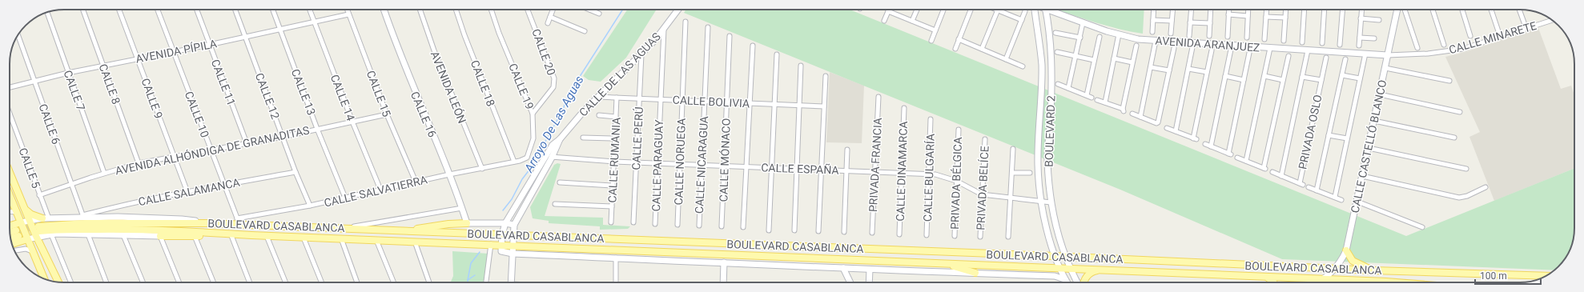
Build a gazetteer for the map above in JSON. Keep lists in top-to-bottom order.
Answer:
{
  "streets": {
    "main road": ["BOULEVARD CASABLANCA"],
    "street": [
      "CALLE MINARETE",
      "AVENIDA ARANJUEZ",
      "AVENIDA PÍPILA",
      "CALLE 20",
      "CALLE DE LAS AGUAS",
      "CALLE 11",
      "CALLE 18",
      "CALLE 8",
      "CALLE 19",
      "AVENIDA LEÓN",
      "CALLE 7",
      "CALLE 13",
      "CALLE 15",
      "CALLE 12",
      "CALLE 14",
      "CALLE 9",
      "CALLE BOLIVIA",
      "CALLE 10",
      "CALLE 16",
      "CALLE 6",
      "BOULEVARD 2",
      "PRIVADA OSLO",
      "CALLE PERÚ",
      "CALLE CASTELLÓ BLANCO",
      "AVENIDA ALHÓNDIGA DE GRANADITAS",
      "CALLE RUMANIA",
      "CALLE MÓNACO",
      "CALLE NORUEGA",
      "CALLE NICARAGUA",
      "PRIVADA FRANCIA",
      "CALLE PARAGUAY",
      "CALLE 5",
      "CALLE ESPAÑA",
      "CALLE DINAMARCA",
      "CALLE BULGARÍA",
      "PRIVADA BÉLGICA",
      "PRIVADA BELÍCE",
      "CALLE SALVATIERRA",
      "CALLE SALAMANCA"
    ]
  },
  "crossings": [
    ["CALLE MINARETE", "AVENIDA ARANJUEZ"],
    ["CALLE MINARETE", "CALLE CASTELLÓ BLANCO"],
    ["AVENIDA ARANJUEZ", "PRIVADA OSLO"],
    ["AVENIDA ARANJUEZ", "CALLE CASTELLÓ BLANCO"],
    ["AVENIDA PÍPILA", "CALLE 11"],
    ["AVENIDA PÍPILA", "CALLE 8"],
    ["AVENIDA PÍPILA", "CALLE 7"],
    ["AVENIDA PÍPILA", "CALLE 13"],
    ["AVENIDA PÍPILA", "CALLE 15"],
    ["AVENIDA PÍPILA", "CALLE 12"],
    ["AVENIDA PÍPILA", "CALLE 14"],
    ["AVENIDA PÍPILA", "CALLE 9"],
    ["AVENIDA PÍPILA", "CALLE 10"],
    ["AVENIDA PÍPILA", "CALLE 6"],
    ["CALLE 20", "CALLE 19"],
    ["CALLE DE LAS AGUAS", "CALLE BOLIVIA"],
    ["CALLE DE LAS AGUAS", "CALLE PERÚ"],
    ["CALLE DE LAS AGUAS", "CALLE PARAGUAY"],
    ["CALLE DE LAS AGUAS", "CALLE ESPAÑA"],
    ["CALLE DE LAS AGUAS", "BOULEVARD CASABLANCA"],
    ["CALLE 11", "AVENIDA ALHÓNDIGA DE GRANADITAS"],
    ["CALLE 18", "CALLE 19"],
    ["CALLE 18", "CALLE SALVATIERRA"],
    ["CALLE 8", "AVENIDA ALHÓNDIGA DE GRANADITAS"],
    ["CALLE 19", "CALLE SALVATIERRA"],
    ["AVENIDA LEÓN", "CALLE SALVATIERRA"],
    ["CALLE 7", "AVENIDA ALHÓNDIGA DE GRANADITAS"],
    ["CALLE 13", "AVENIDA ALHÓNDIGA DE GRANADITAS"],
    ["CALLE 13", "CALLE SALVATIERRA"],
    ["CALLE 15", "AVENIDA ALHÓNDIGA DE GRANADITAS"],
    ["CALLE 15", "CALLE SALVATIERRA"],
    ["CALLE 12", "AVENIDA ALHÓNDIGA DE GRANADITAS"],
    ["CALLE 12", "CALLE SALVATIERRA"],
    ["CALLE 12", "CALLE SALAMANCA"],
    ["CALLE 14", "AVENIDA ALHÓNDIGA DE GRANADITAS"],
    ["CALLE 14", "CALLE SALVATIERRA"],
    ["CALLE 9", "AVENIDA ALHÓNDIGA DE GRANADITAS"],
    ["CALLE 9", "CALLE SALAMANCA"],
    ["CALLE BOLIVIA", "CALLE PERÚ"],
    ["CALLE BOLIVIA", "CALLE RUMANIA"],
    ["CALLE BOLIVIA", "CALLE MÓNACO"],
    ["CALLE BOLIVIA", "CALLE NORUEGA"],
    ["CALLE BOLIVIA", "CALLE NICARAGUA"],
    ["CALLE BOLIVIA", "CALLE PARAGUAY"],
    ["CALLE 10", "AVENIDA ALHÓNDIGA DE GRANADITAS"],
    ["CALLE 10", "CALLE SALVATIERRA"],
    ["CALLE 10", "CALLE SALAMANCA"],
    ["CALLE 10", "BOULEVARD CASABLANCA"],
    ["CALLE 16", "CALLE SALVATIERRA"],
    ["CALLE 6", "AVENIDA ALHÓNDIGA DE GRANADITAS"],
    ["CALLE 6", "CALLE SALAMANCA"],
    ["BOULEVARD 2", "CALLE ESPAÑA"],
    ["BOULEVARD 2", "BOULEVARD CASABLANCA"],
    ["CALLE PERÚ", "CALLE ESPAÑA"],
    ["CALLE CASTELLÓ BLANCO", "BOULEVARD CASABLANCA"],
    ["AVENIDA ALHÓNDIGA DE GRANADITAS", "CALLE 5"],
    ["CALLE RUMANIA", "CALLE ESPAÑA"],
    ["CALLE MÓNACO", "CALLE ESPAÑA"],
    ["CALLE NORUEGA", "CALLE ESPAÑA"],
    ["CALLE NICARAGUA", "CALLE ESPAÑA"],
    ["PRIVADA FRANCIA", "CALLE ESPAÑA"],
    ["CALLE PARAGUAY", "CALLE ESPAÑA"],
    ["CALLE ESPAÑA", "CALLE DINAMARCA"],
    ["CALLE ESPAÑA", "CALLE BULGARÍA"],
    ["CALLE ESPAÑA", "PRIVADA BÉLGICA"],
    ["CALLE ESPAÑA", "PRIVADA BELÍCE"],
    ["CALLE SALVATIERRA", "BOULEVARD CASABLANCA"]
  ],
  "water": ["Arroyo De Las Aguas"],
  "scale_bar": "100 m"
}
